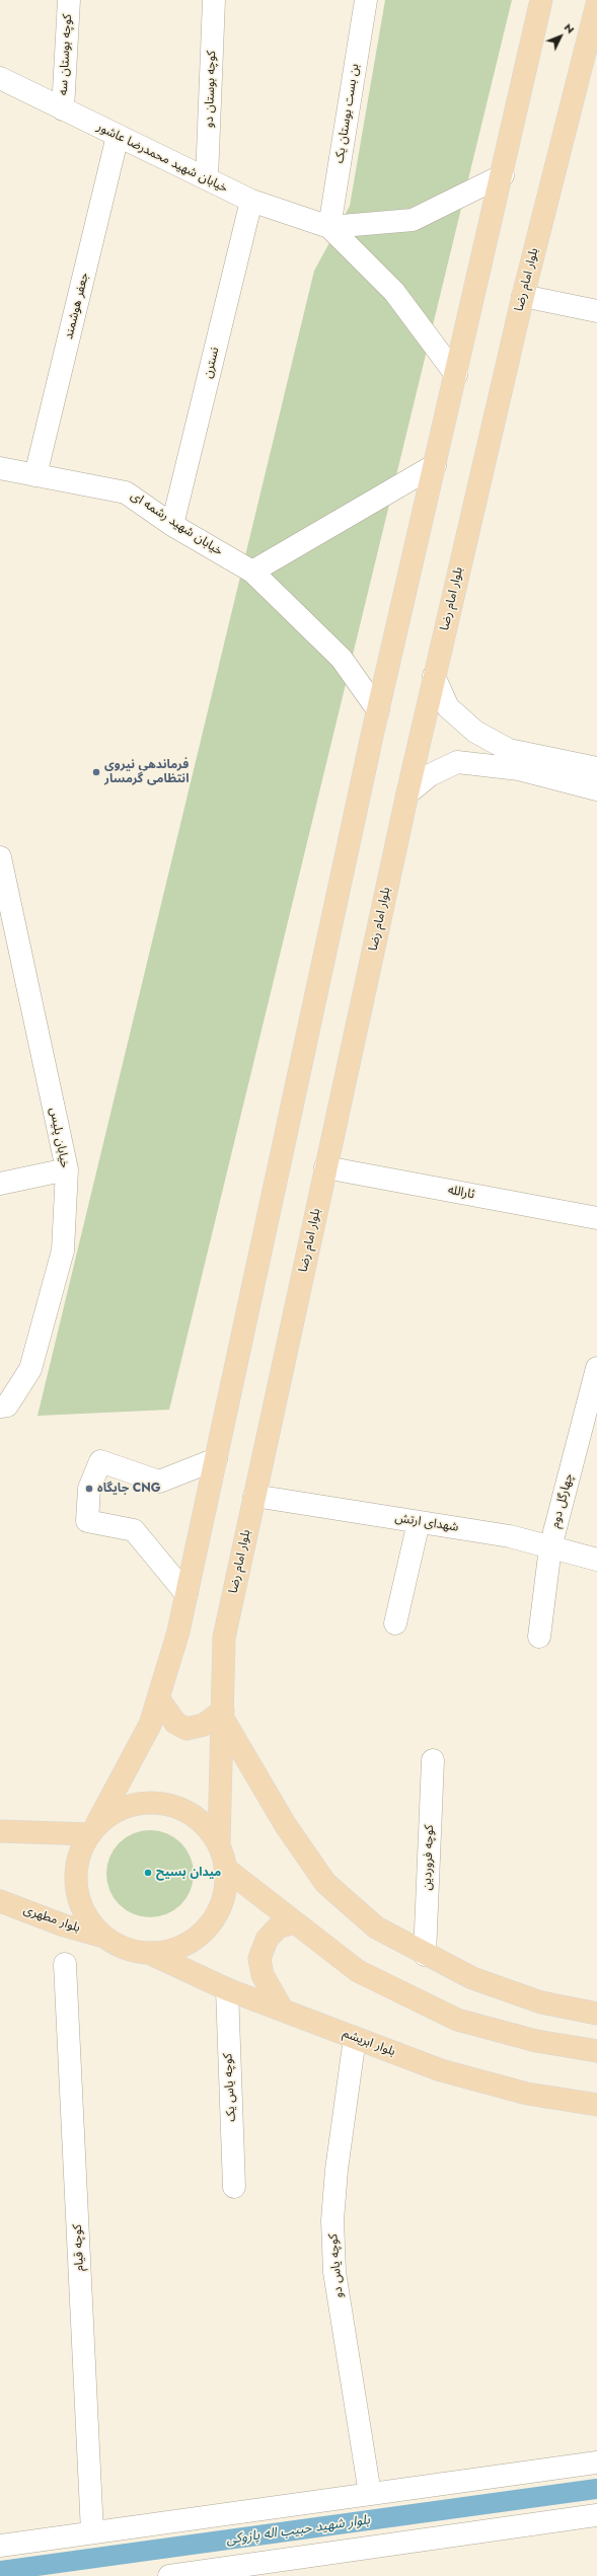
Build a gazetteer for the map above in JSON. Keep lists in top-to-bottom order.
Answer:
{
  "streets": {
    "main road": ["بلوار امام رضا", "بلوار مطهری", "بلوار ابریشم"],
    "street": [
      "کوچه بوستان سه",
      "کوچه بوستان دو",
      "بن بست بوستان یک",
      "خیابان شهید محمدرضا عاشور",
      "جعفر هوشمند",
      "نسترن",
      "خیابان شهید رشمه ای",
      "خیابان پلیس",
      "ثارالله",
      "چهارگل دوم",
      "شهدای ارتش",
      "کوچه فروردین",
      "کوچه یاس یک",
      "کوچه قیام",
      "کوچه یاس دو"
    ]
  },
  "crossings": [
    ["کوچه بوستان سه", "خیابان شهید محمدرضا عاشور"],
    ["کوچه بوستان دو", "خیابان شهید محمدرضا عاشور"],
    ["بن بست بوستان یک", "خیابان شهید محمدرضا عاشور"],
    ["خیابان شهید محمدرضا عاشور", "جعفر هوشمند"],
    ["خیابان شهید محمدرضا عاشور", "نسترن"],
    ["بلوار امام رضا", "ثارالله"],
    ["بلوار امام رضا", "شهدای ارتش"],
    ["جعفر هوشمند", "خیابان شهید رشمه ای"],
    ["نسترن", "خیابان شهید رشمه ای"],
    ["چهارگل دوم", "شهدای ارتش"],
    ["بلوار ابریشم", "کوچه یاس یک"],
    ["بلوار ابریشم", "کوچه یاس دو"]
  ],
  "water": ["بلوار شهید حبیب اله پازوکی"],
  "places": ["فرماندهی نیروی انتظامی گرمسار", "جایگاه CNG", "میدان بسیح"],
  "north": "top right"
}
